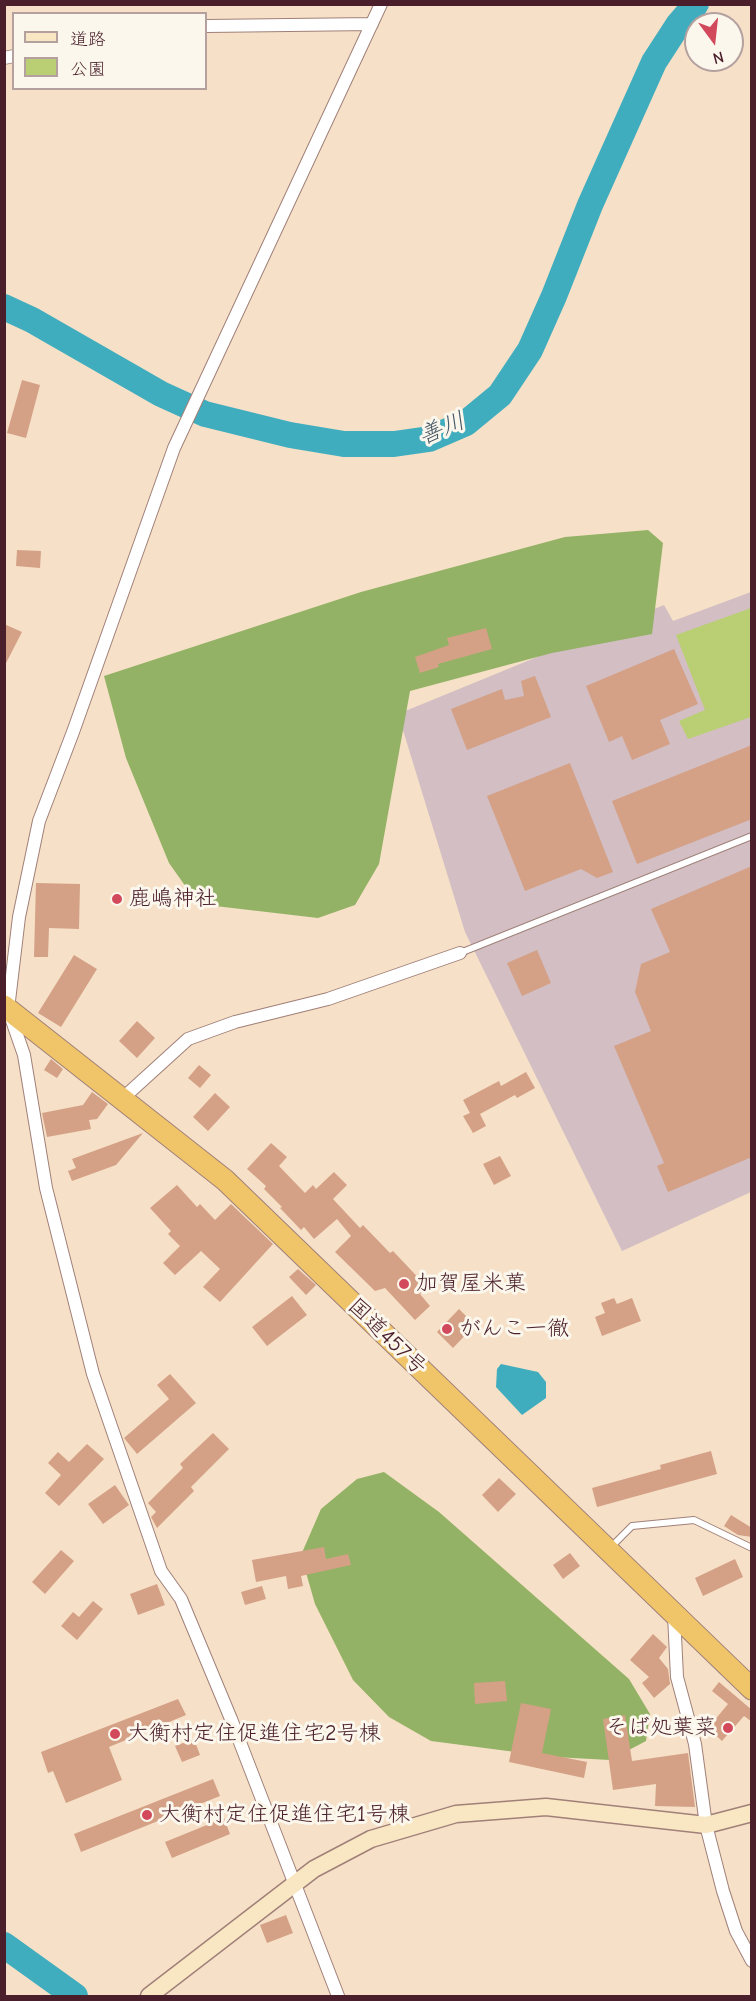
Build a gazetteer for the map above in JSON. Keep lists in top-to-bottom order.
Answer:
{
  "streets": {
    "highway": ["国道457号"]
  },
  "water": ["善川"],
  "places": [
    "鹿嶋神社",
    "加賀屋米菓",
    "がんこ一徹",
    "そば処葉菜",
    "大衡村定住促進住宅2号棟",
    "大衡村定住促進住宅1号棟"
  ],
  "legend": ["道路", "公園"],
  "north": "bottom"
}
